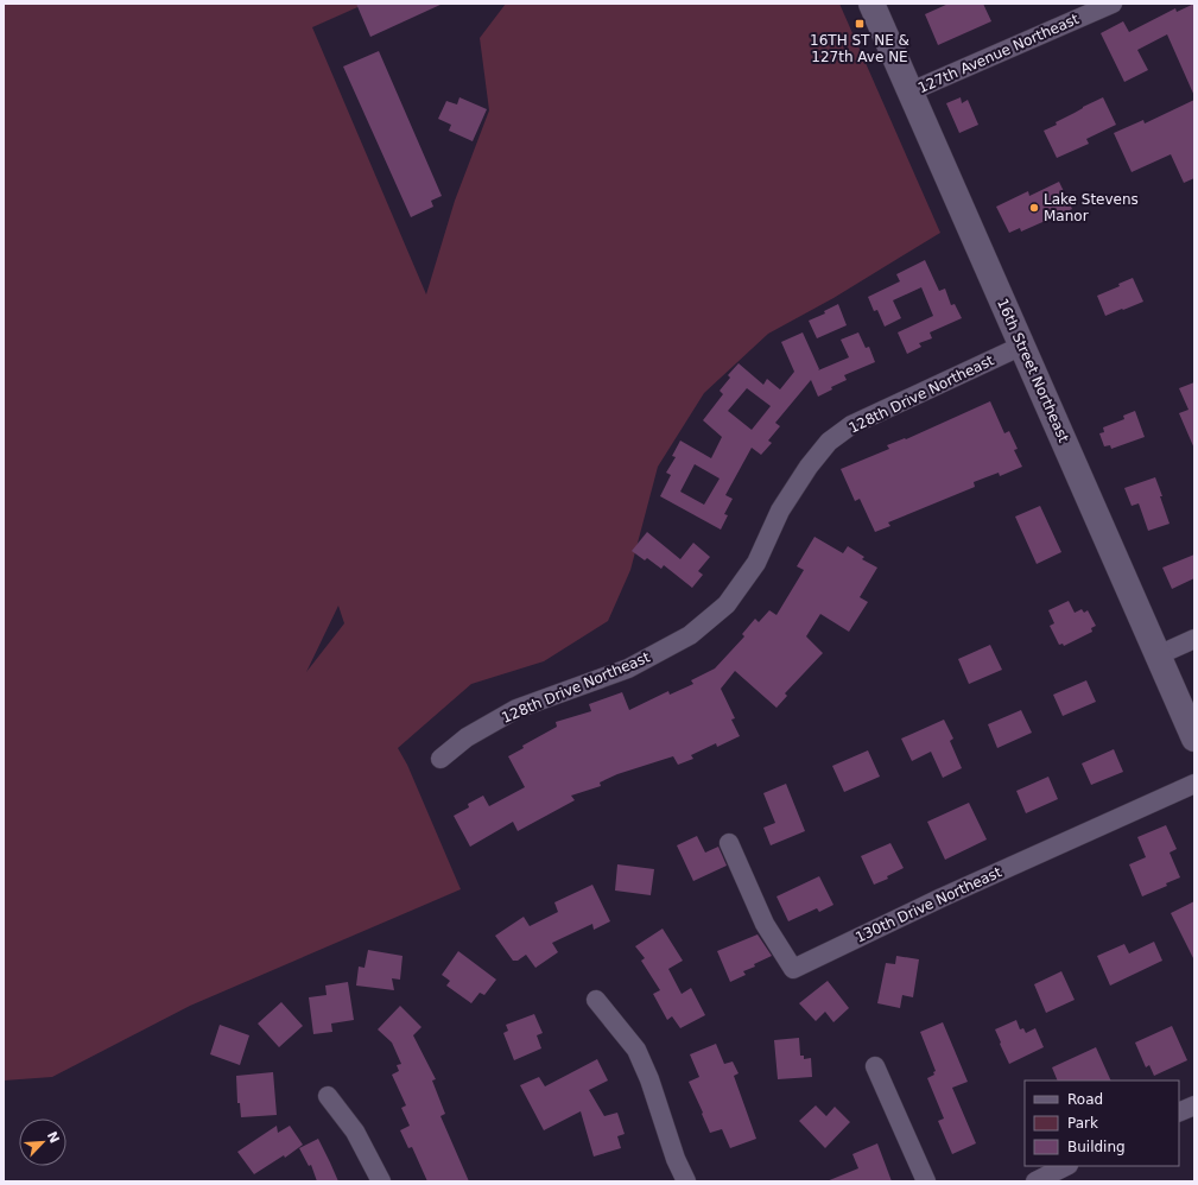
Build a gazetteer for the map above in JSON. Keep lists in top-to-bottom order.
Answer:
{
  "streets": {
    "street": [
      "127th Avenue Northeast",
      "16th Street Northeast",
      "128th Drive Northeast",
      "130th Drive Northeast"
    ]
  },
  "crossings": [
    ["127th Avenue Northeast", "16th Street Northeast"],
    ["16th Street Northeast", "128th Drive Northeast"]
  ],
  "places": {
    "transit": ["16TH ST NE & 127th Ave NE"],
    "other": ["Lake Stevens Manor"]
  },
  "legend": ["Road", "Park", "Building"],
  "north": "top right"
}
